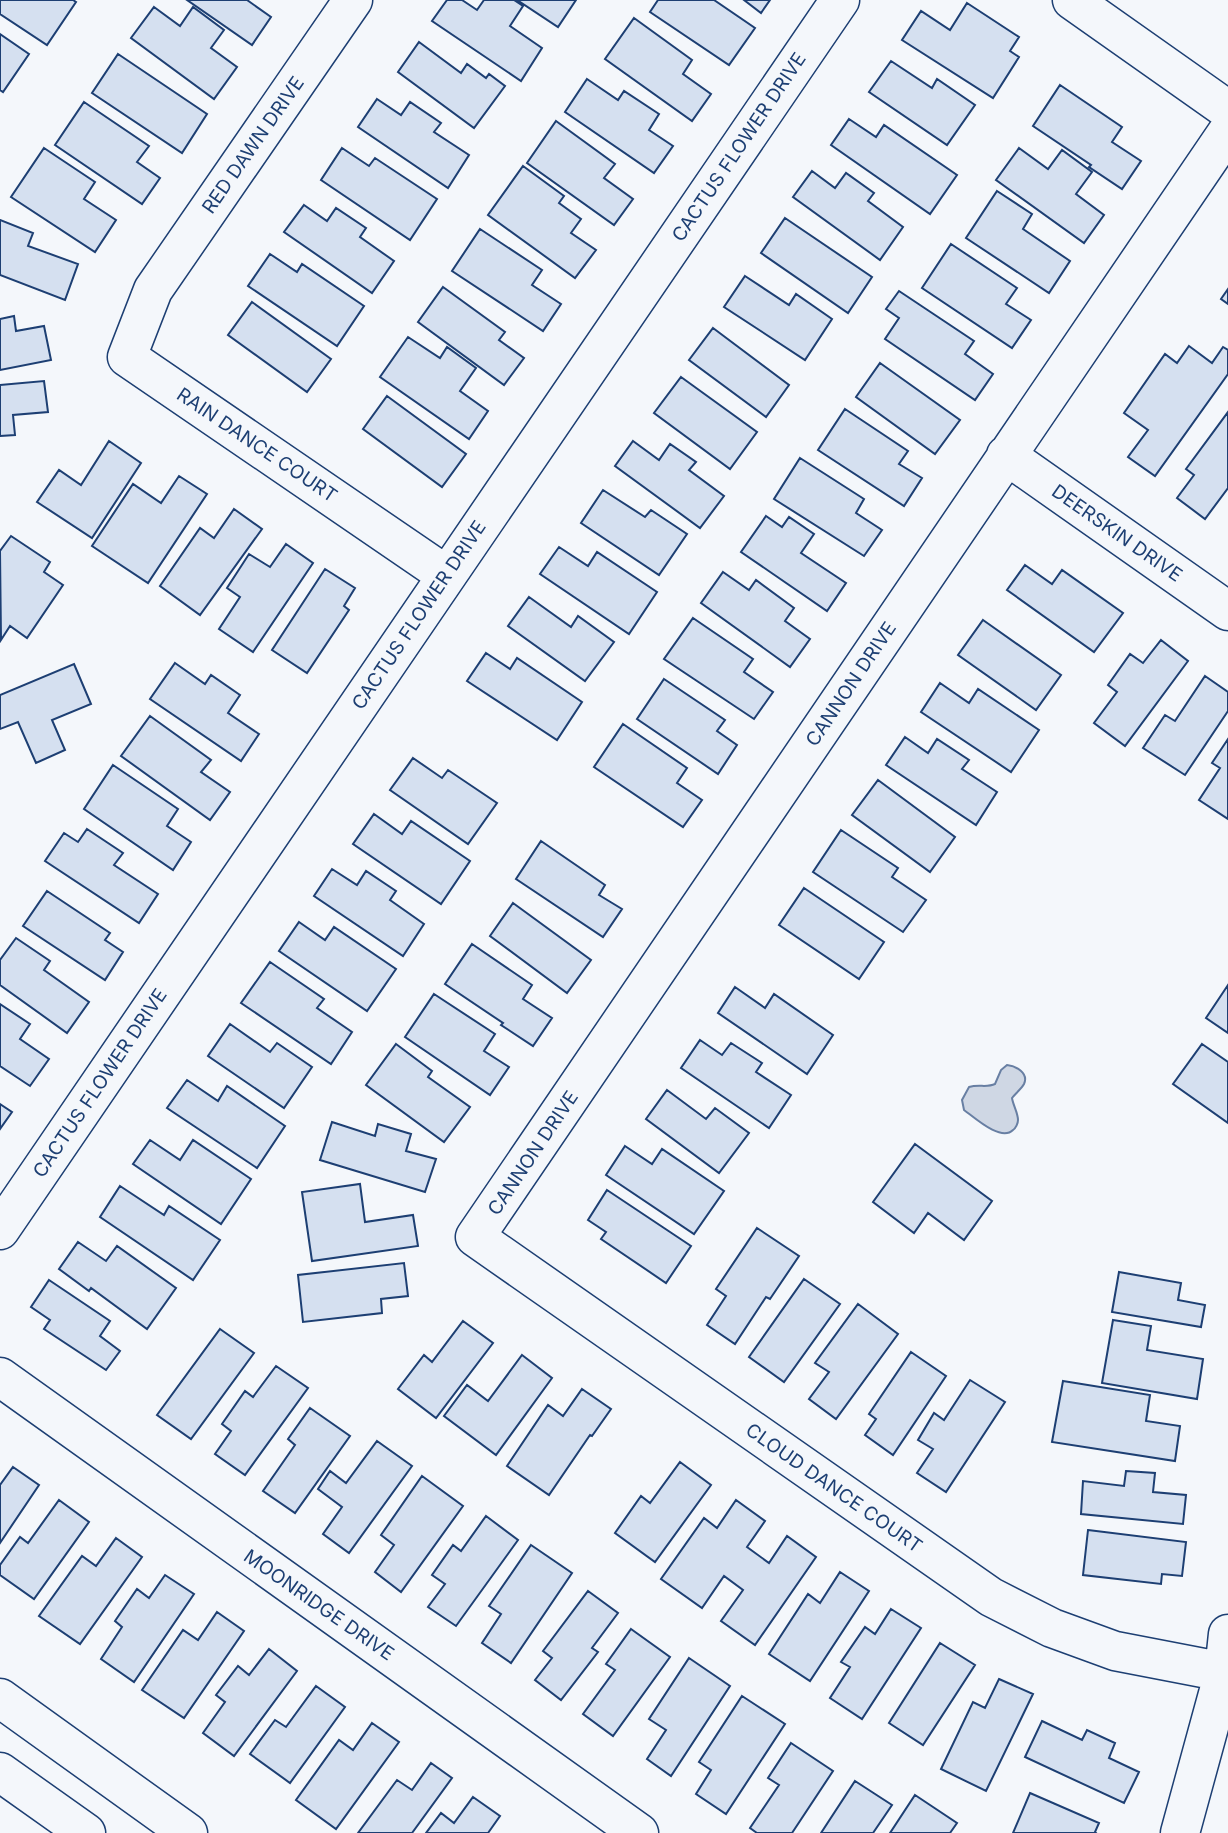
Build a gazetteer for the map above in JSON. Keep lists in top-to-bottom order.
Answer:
{
  "streets": {
    "street": [
      "RED DAWN DRIVE",
      "CACTUS FLOWER DRIVE",
      "RAIN DANCE COURT",
      "DEERSKIN DRIVE",
      "CANNON DRIVE",
      "CLOUD DANCE COURT",
      "MOONRIDGE DRIVE"
    ]
  },
  "crossings": [
    ["RED DAWN DRIVE", "RAIN DANCE COURT"],
    ["CACTUS FLOWER DRIVE", "RAIN DANCE COURT"],
    ["DEERSKIN DRIVE", "CANNON DRIVE"],
    ["CANNON DRIVE", "CLOUD DANCE COURT"]
  ]
}
